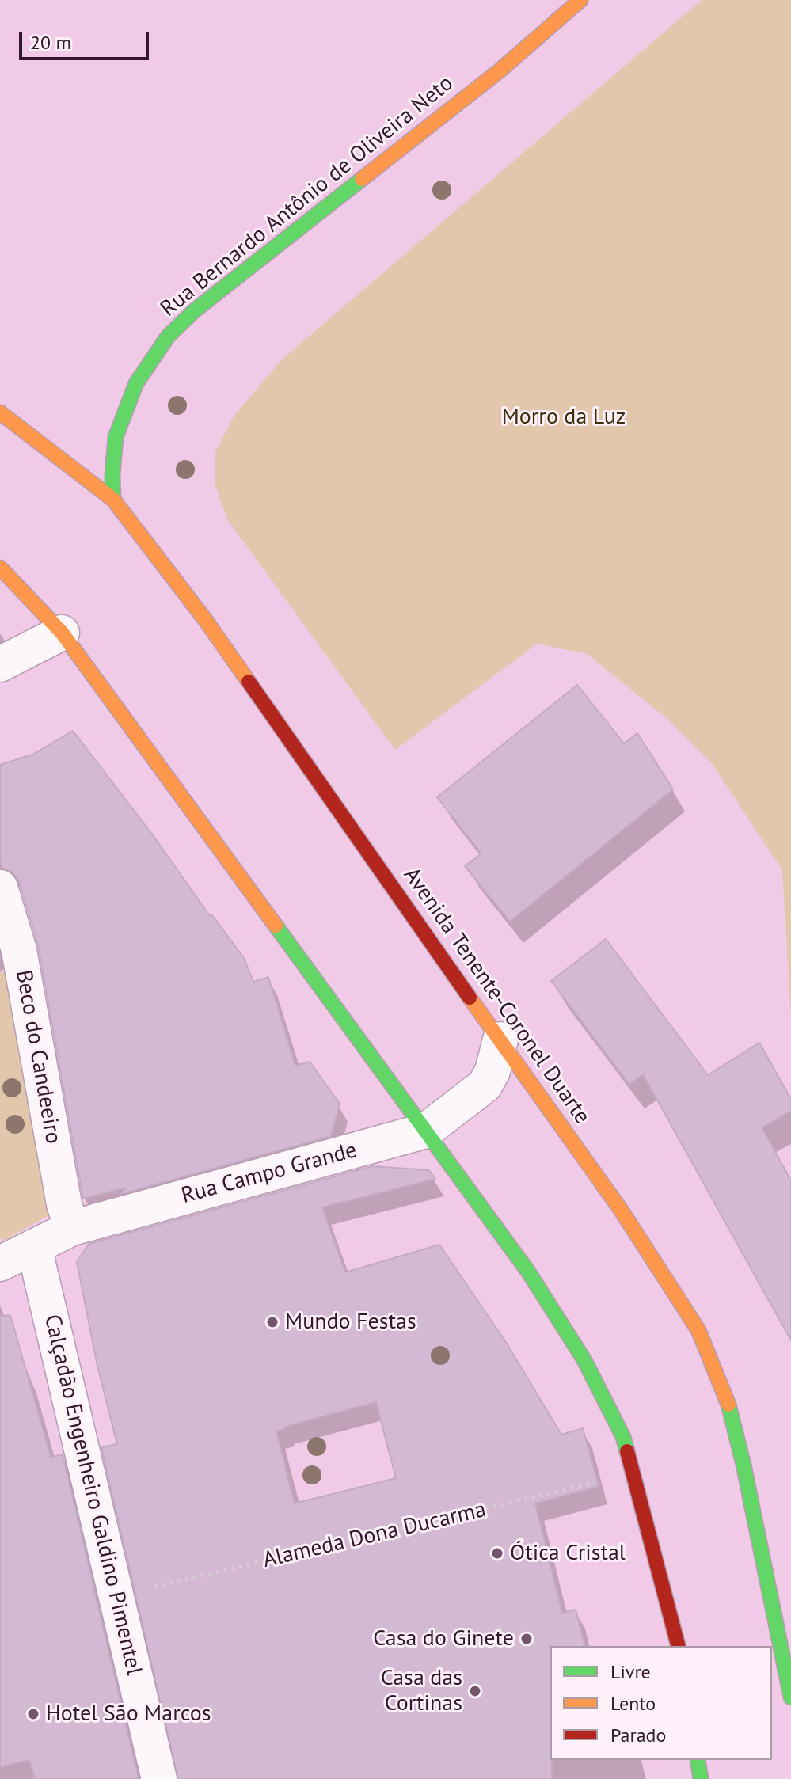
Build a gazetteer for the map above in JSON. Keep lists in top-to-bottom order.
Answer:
{
  "streets": {
    "main road": ["Rua Bernardo Antônio de Oliveira Neto", "Avenida Tenente-Coronel Duarte"],
    "street": ["Beco do Candeeiro", "Rua Campo Grande", "Calçadão Engenheiro Galdino Pimentel"],
    "path": ["Alameda Dona Ducarma"]
  },
  "crossings": [
    ["Rua Bernardo Antônio de Oliveira Neto", "Avenida Tenente-Coronel Duarte"],
    ["Avenida Tenente-Coronel Duarte", "Rua Campo Grande"],
    ["Beco do Candeeiro", "Rua Campo Grande"],
    ["Rua Campo Grande", "Calçadão Engenheiro Galdino Pimentel"],
    ["Calçadão Engenheiro Galdino Pimentel", "Alameda Dona Ducarma"]
  ],
  "parks": ["Morro da Luz"],
  "places": [
    "Mundo Festas",
    "Ótica Cristal",
    "Casa do Ginete",
    "Casa das Cortinas",
    "Hotel São Marcos"
  ],
  "legend": ["Livre", "Lento", "Parado"],
  "scale_bar": "20 m"
}
